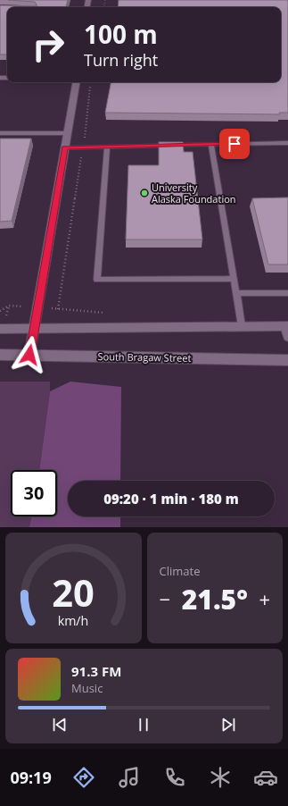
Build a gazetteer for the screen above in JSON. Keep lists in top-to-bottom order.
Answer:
{
  "streets": {
    "street": ["South Bragaw Street"]
  },
  "places": ["University Alaska Foundation"],
  "page": {
    "turn": ["100 m", "Turn right"],
    "limit": "30",
    "trip": "09:20 · 1 min · 180 m",
    "tile": "Climate",
    "heat": ["−", "21.5°", "+"],
    "song": ["91.3 FM", "Music"],
    "tabs": "09:19",
    "gauge": ["20", "km/h"]
  }
}
